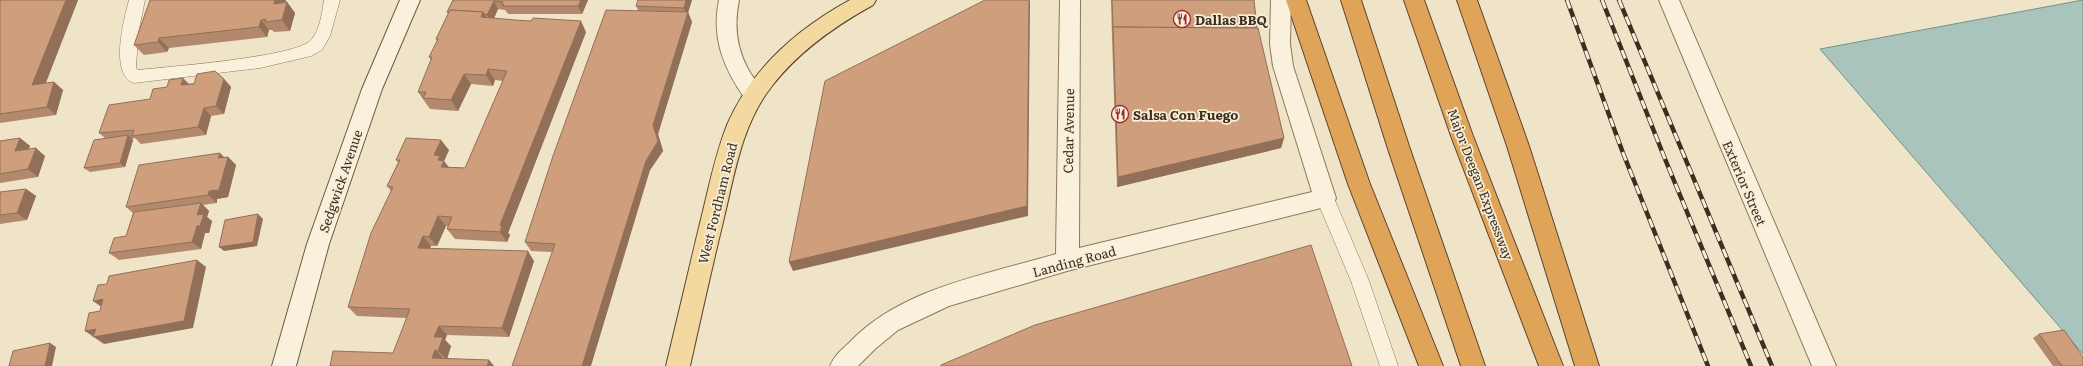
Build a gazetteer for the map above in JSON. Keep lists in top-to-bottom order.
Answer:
{
  "streets": {
    "highway": ["Major Deegan Expressway"],
    "main road": ["West Fordham Road"],
    "street": [
      "Cedar Avenue",
      "Sedgwick Avenue",
      "Exterior Street",
      "Landing Road"
    ]
  },
  "crossings": [
    ["Cedar Avenue", "Landing Road"]
  ],
  "places": {
    "restaurant": ["Dallas BBQ", "Salsa Con Fuego"]
  }
}
